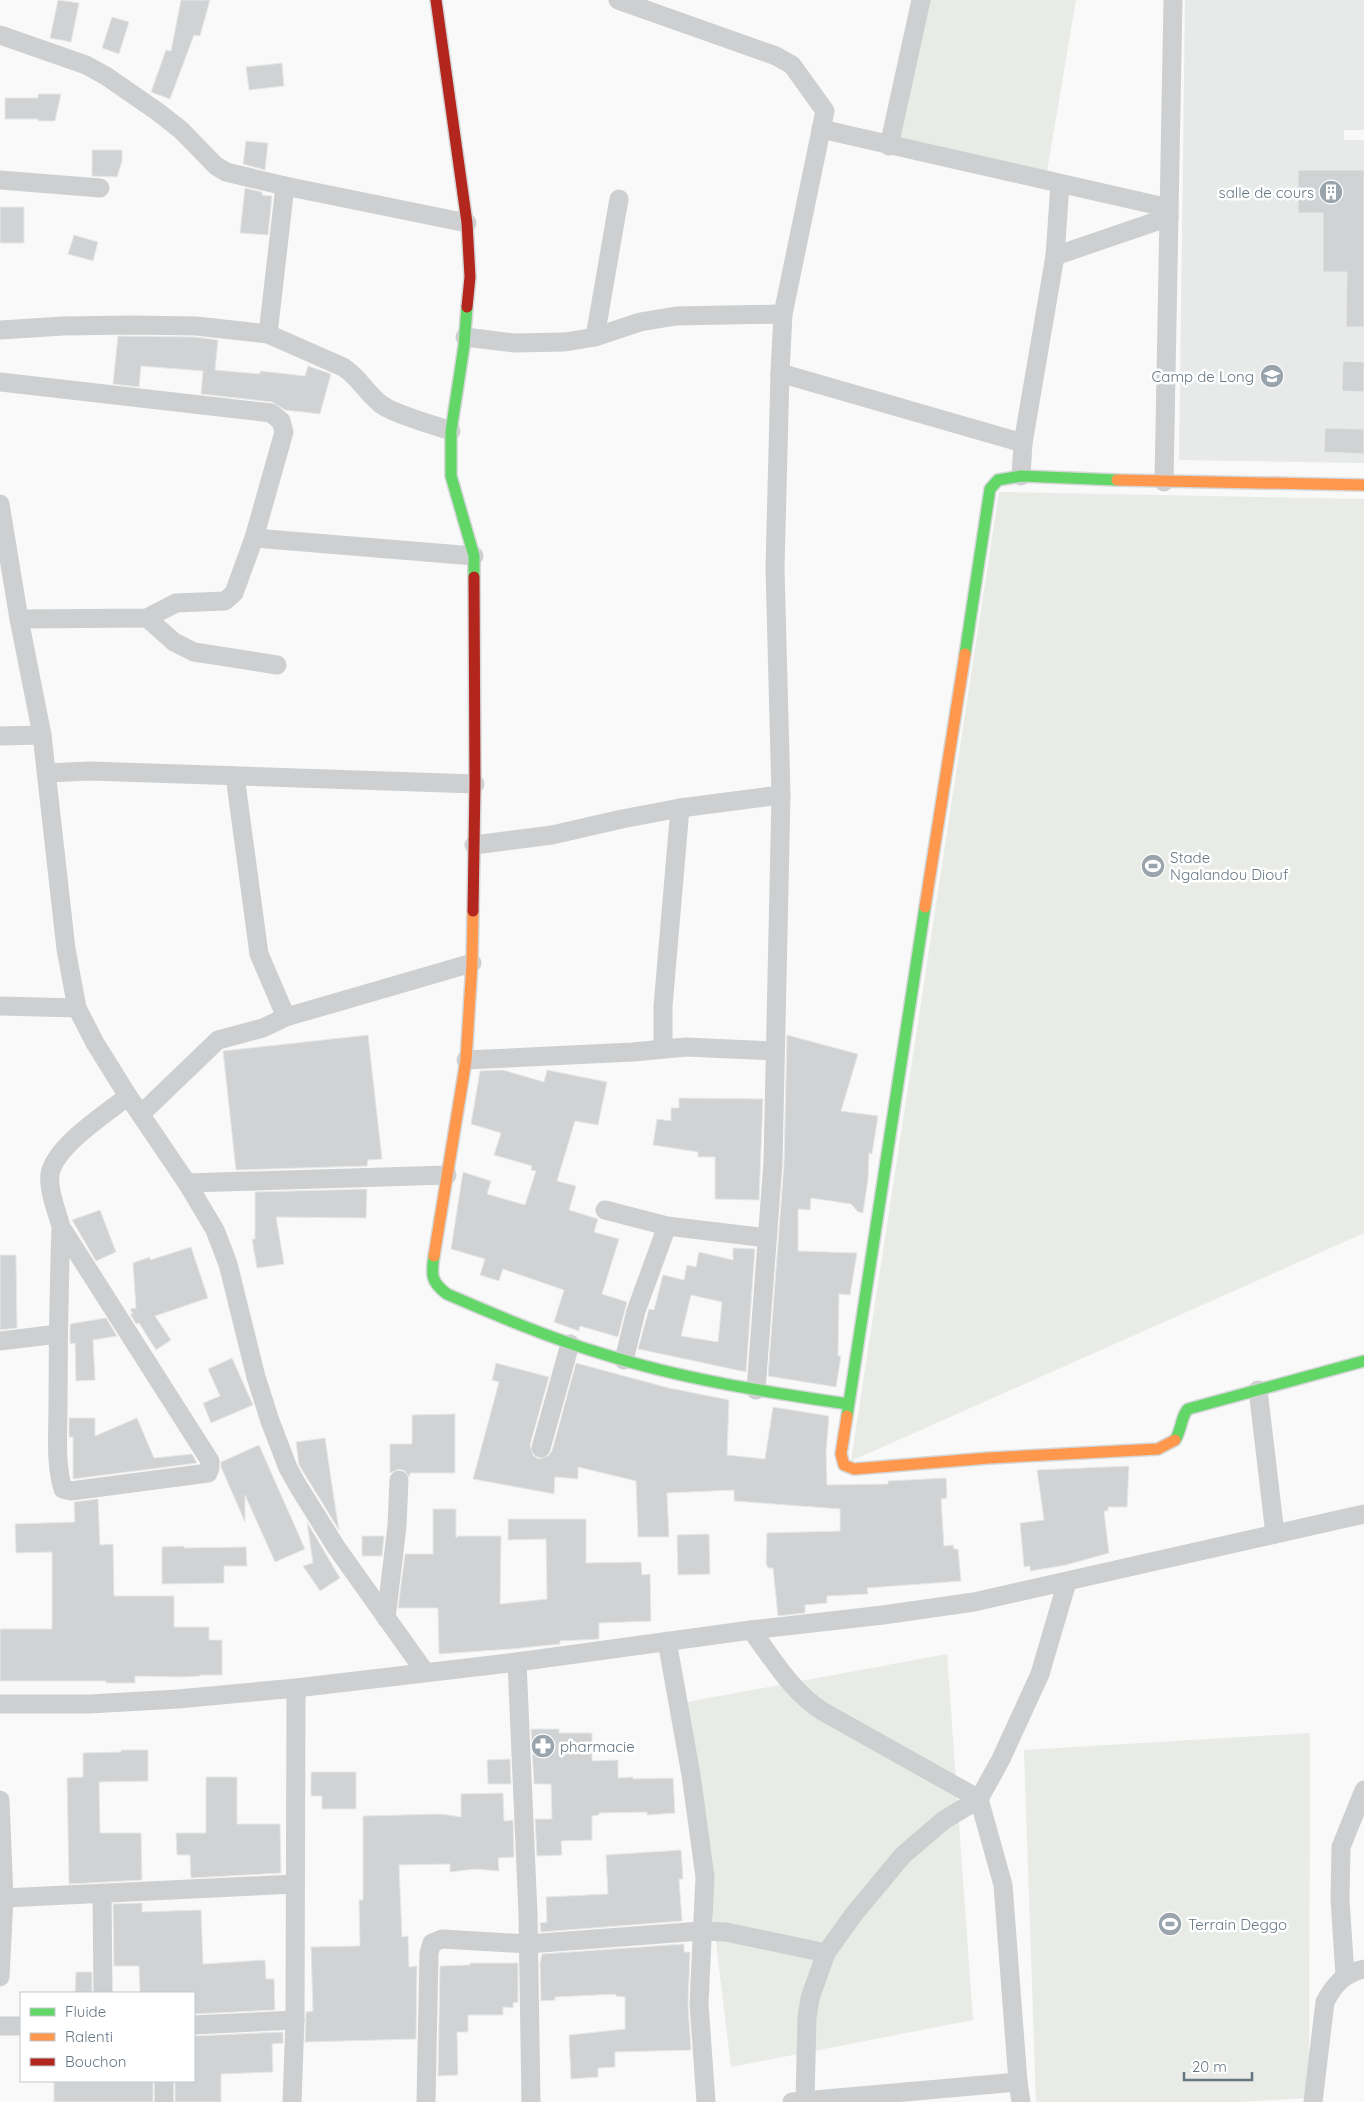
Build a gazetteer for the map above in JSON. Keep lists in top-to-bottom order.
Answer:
{
  "places": {
    "building": ["salle de cours"],
    "school or university": ["Camp de Long"],
    "sports": ["Stade Ngalandou Diouf", "Terrain Deggo"],
    "pharmacy": ["pharmacie"]
  },
  "legend": ["Fluide", "Ralenti", "Bouchon"],
  "scale_bar": "20 m"
}
